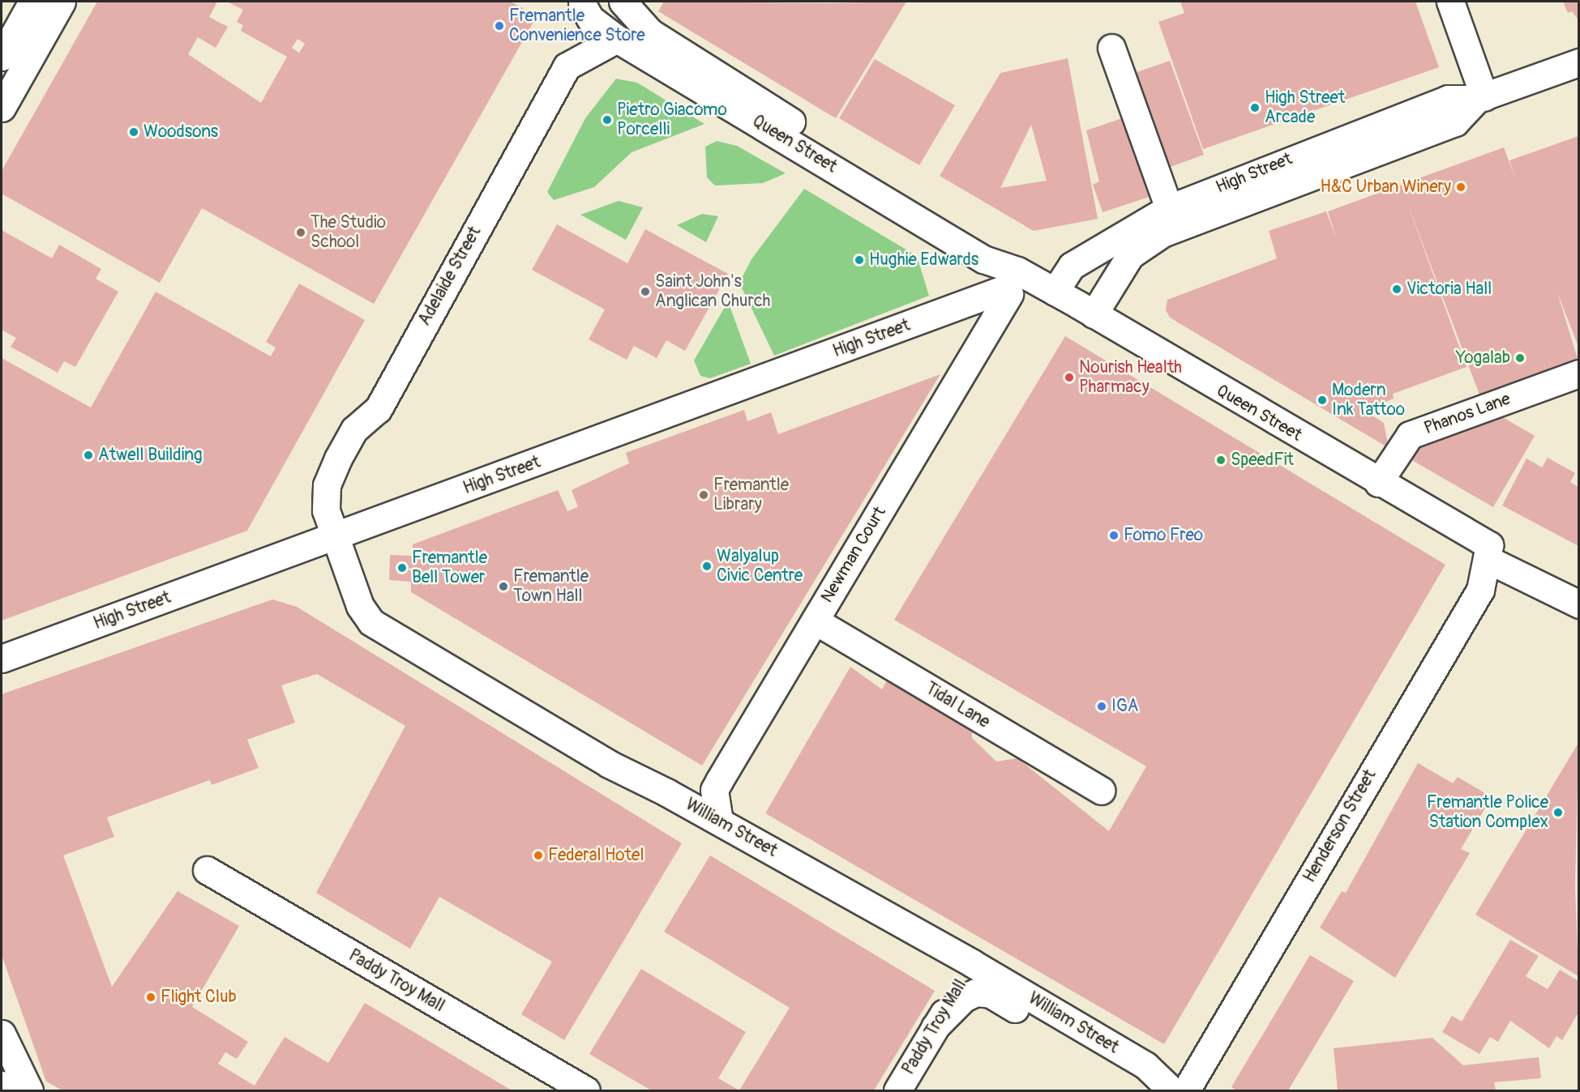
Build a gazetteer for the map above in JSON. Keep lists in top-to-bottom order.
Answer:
{
  "streets": {
    "street": [
      "Queen Street",
      "High Street",
      "Adelaide Street",
      "Phanos Lane",
      "Newman Court",
      "Tidal Lane",
      "Henderson Street",
      "William Street",
      "Paddy Troy Mall"
    ]
  },
  "crossings": [
    ["Queen Street", "High Street"],
    ["Queen Street", "Adelaide Street"],
    ["Queen Street", "Phanos Lane"],
    ["Queen Street", "Newman Court"],
    ["Queen Street", "Henderson Street"],
    ["High Street", "Adelaide Street"],
    ["High Street", "Newman Court"],
    ["High Street", "William Street"],
    ["Adelaide Street", "William Street"],
    ["Newman Court", "Tidal Lane"],
    ["Newman Court", "William Street"],
    ["Henderson Street", "William Street"],
    ["William Street", "Paddy Troy Mall"]
  ],
  "places": [
    "Fremantle Convenience Store",
    "High Street Arcade",
    "Pietro Giacomo Porcelli",
    "Woodsons",
    "H&C Urban Winery",
    "The Studio School",
    "Hughie Edwards",
    "Victoria Hall",
    "Saint John's Anglican Church",
    "Yogalab",
    "Nourish Health Pharmacy",
    "Modern Ink Tattoo",
    "Atwell Building",
    "SpeedFit",
    "Fremantle Library",
    "Fomo Freo",
    "Walyalup Civic Centre",
    "Fremantle Bell Tower",
    "Fremantle Town Hall",
    "IGA",
    "Fremantle Police Station Complex",
    "Federal Hotel",
    "Flight Club"
  ]
}
